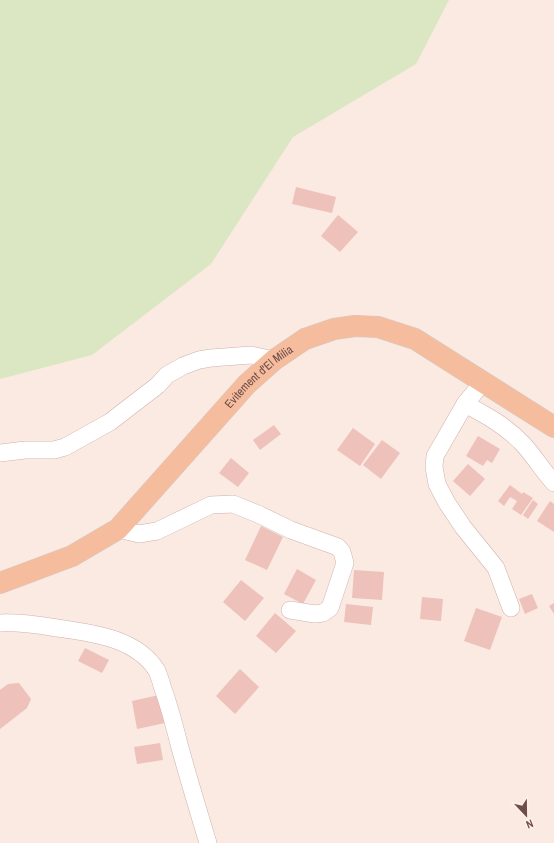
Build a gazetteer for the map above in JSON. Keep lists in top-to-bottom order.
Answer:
{
  "streets": {
    "main road": ["Evitement d'El Milia"]
  },
  "north": "bottom"
}
